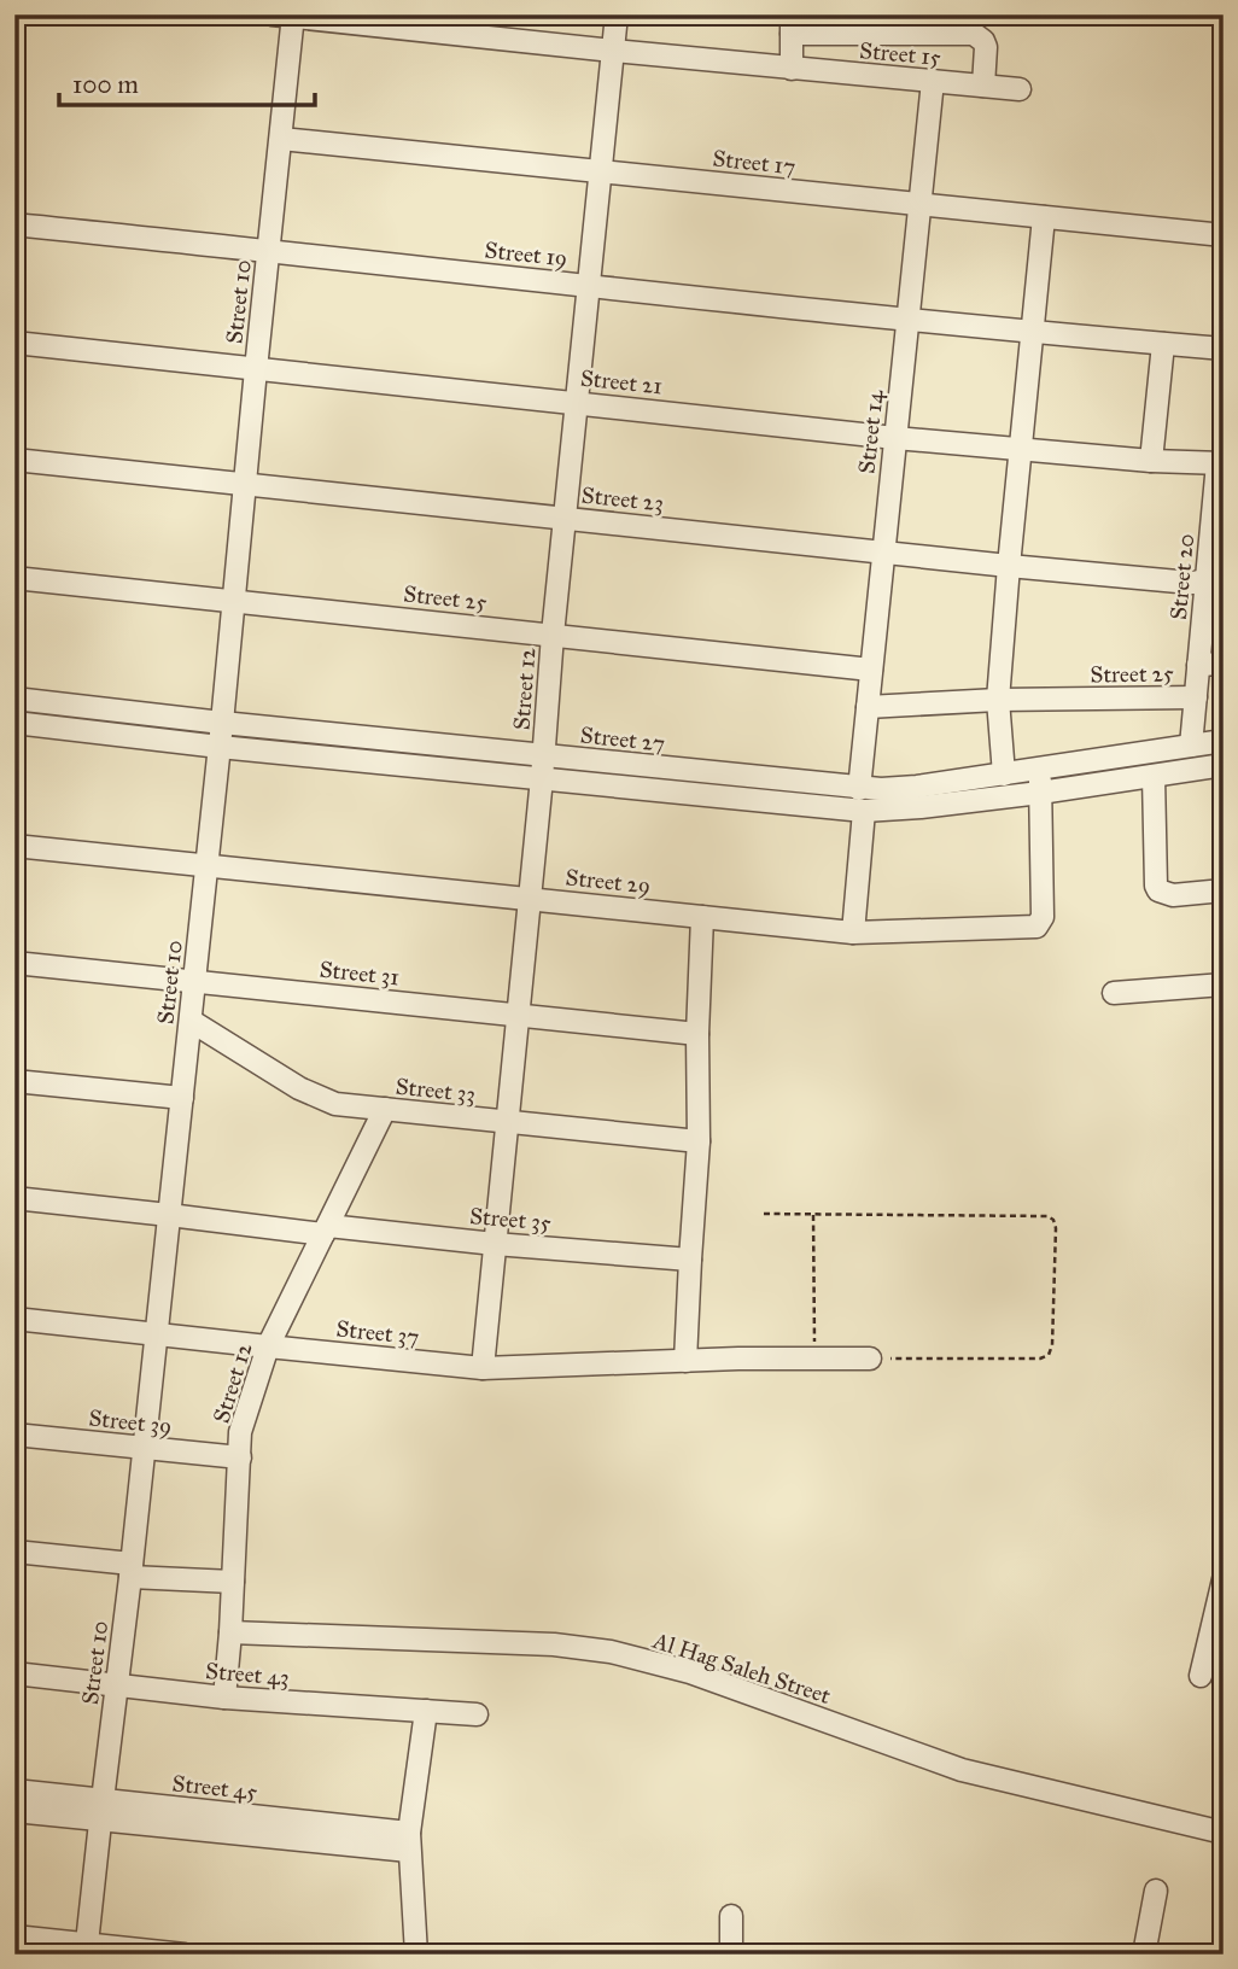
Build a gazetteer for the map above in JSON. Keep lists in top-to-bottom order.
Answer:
{
  "streets": {
    "street": [
      "Street 15",
      "Street 17",
      "Street 19",
      "Street 10",
      "Street 21",
      "Street 14",
      "Street 23",
      "Street 20",
      "Street 25",
      "Street 12",
      "Street 27",
      "Street 29",
      "Street 31",
      "Street 33",
      "Street 35",
      "Street 37",
      "Street 39",
      "Al Hag Saleh Street",
      "Street 43",
      "Street 45"
    ]
  },
  "crossings": [
    ["Street 15", "Street 10"],
    ["Street 15", "Street 14"],
    ["Street 15", "Street 12"],
    ["Street 17", "Street 10"],
    ["Street 17", "Street 14"],
    ["Street 17", "Street 12"],
    ["Street 19", "Street 10"],
    ["Street 19", "Street 14"],
    ["Street 19", "Street 12"],
    ["Street 10", "Street 21"],
    ["Street 10", "Street 23"],
    ["Street 10", "Street 25"],
    ["Street 10", "Street 27"],
    ["Street 10", "Street 29"],
    ["Street 10", "Street 31"],
    ["Street 10", "Street 33"],
    ["Street 10", "Street 35"],
    ["Street 10", "Street 37"],
    ["Street 10", "Street 39"],
    ["Street 10", "Street 43"],
    ["Street 10", "Street 45"],
    ["Street 21", "Street 14"],
    ["Street 21", "Street 20"],
    ["Street 21", "Street 12"],
    ["Street 14", "Street 23"],
    ["Street 14", "Street 25"],
    ["Street 14", "Street 27"],
    ["Street 23", "Street 20"],
    ["Street 23", "Street 12"],
    ["Street 20", "Street 25"],
    ["Street 20", "Street 27"],
    ["Street 25", "Street 12"],
    ["Street 12", "Street 27"],
    ["Street 12", "Street 29"],
    ["Street 12", "Street 31"],
    ["Street 12", "Street 33"],
    ["Street 12", "Street 35"],
    ["Street 12", "Street 37"],
    ["Street 12", "Street 39"],
    ["Street 12", "Al Hag Saleh Street"],
    ["Street 12", "Street 43"],
    ["Street 27", "Street 29"]
  ],
  "scale_bar": "100 m"
}
